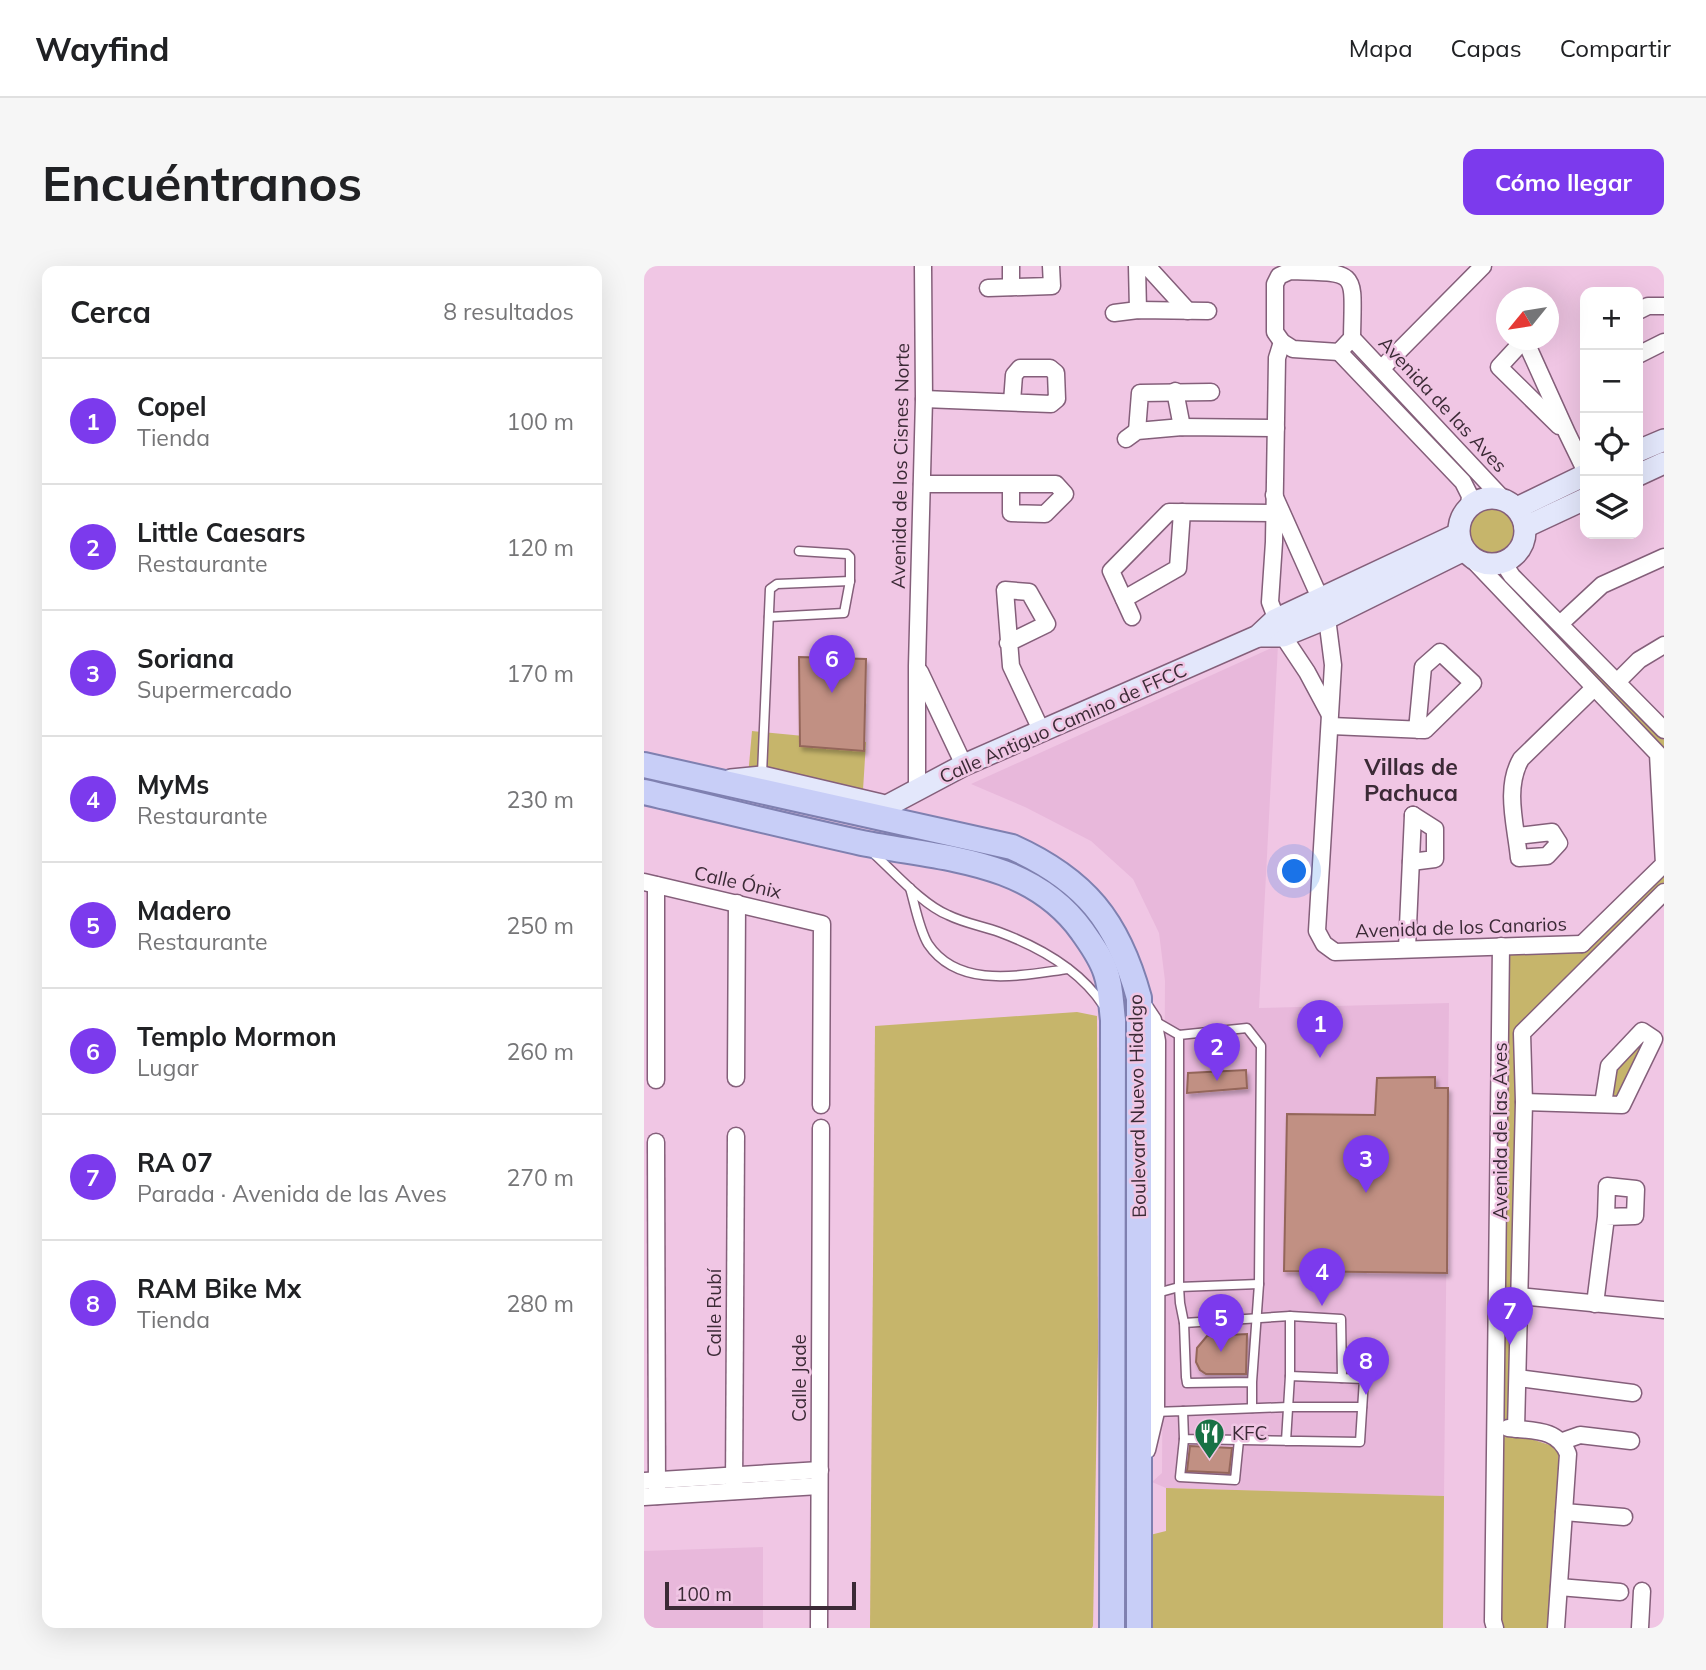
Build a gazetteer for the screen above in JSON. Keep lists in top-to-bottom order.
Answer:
{
  "streets": {
    "main road": ["Calle Antiguo Camino de FFCC", "Boulevard Nuevo Hidalgo"],
    "street": [
      "Avenida de las Aves",
      "Avenida de los Cisnes Norte",
      "Calle Ónix",
      "Avenida de los Canarios",
      "Calle Rubí",
      "Calle Jade"
    ]
  },
  "crossings": [
    ["Avenida de las Aves", "Calle Antiguo Camino de FFCC"],
    ["Avenida de las Aves", "Avenida de los Canarios"],
    ["Avenida de los Cisnes Norte", "Calle Antiguo Camino de FFCC"],
    ["Calle Antiguo Camino de FFCC", "Avenida de los Canarios"],
    ["Calle Antiguo Camino de FFCC", "Boulevard Nuevo Hidalgo"]
  ],
  "districts": ["Villas de Pachuca"],
  "places": {
    "restaurant": ["KFC"]
  },
  "scale_bar": "100 m",
  "north": "bottom left",
  "page": {
    "header": "Wayfind",
    "nav": ["Mapa", "Capas", "Compartir"],
    "buttons": "Cómo llegar",
    "title": "Encuéntranos",
    "heading": ["Cerca", "8 resultados"],
    "map_buttons": ["+", "−"],
    "list": [
      {
        "mark": "1",
        "name": "Copel",
        "note": "Tienda",
        "value": "100 m"
      },
      {
        "mark": "2",
        "name": "Little Caesars",
        "note": "Restaurante",
        "value": "120 m"
      },
      {
        "mark": "3",
        "name": "Soriana",
        "note": "Supermercado",
        "value": "170 m"
      },
      {
        "mark": "4",
        "name": "MyMs",
        "note": "Restaurante",
        "value": "230 m"
      },
      {
        "mark": "5",
        "name": "Madero",
        "note": "Restaurante",
        "value": "250 m"
      },
      {
        "mark": "6",
        "name": "Templo Mormon",
        "note": "Lugar",
        "value": "260 m"
      },
      {
        "mark": "7",
        "name": "RA 07",
        "note": "Parada · Avenida de las Aves",
        "value": "270 m"
      },
      {
        "mark": "8",
        "name": "RAM Bike Mx",
        "note": "Tienda",
        "value": "280 m"
      }
    ],
    "pins": [
      "6",
      "1",
      "2",
      "3",
      "4",
      "7",
      "5",
      "8"
    ],
    "scale": "100 m"
  }
}
